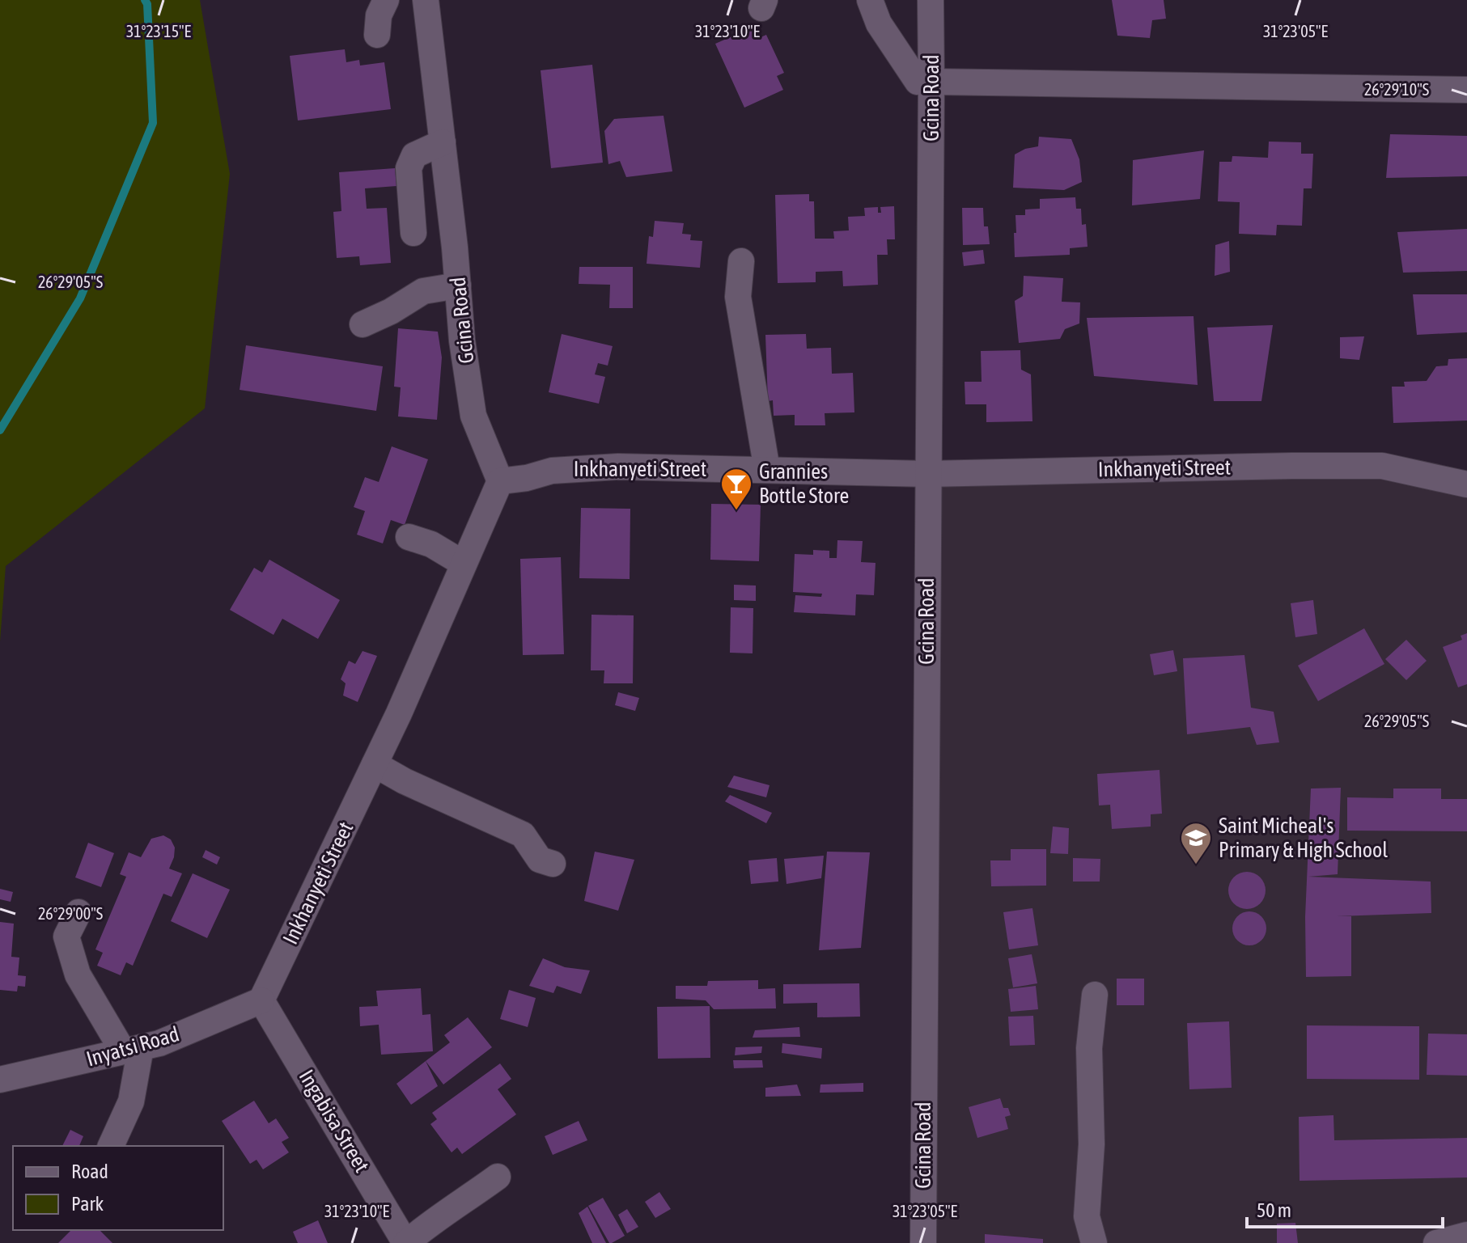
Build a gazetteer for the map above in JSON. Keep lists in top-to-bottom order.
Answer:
{
  "streets": {
    "street": [
      "Gcina Road",
      "Inkhanyeti Street",
      "Inyatsi Road",
      "Ingabisa Street"
    ]
  },
  "crossings": [
    ["Gcina Road", "Inkhanyeti Street"],
    ["Inkhanyeti Street", "Inyatsi Road"],
    ["Inkhanyeti Street", "Ingabisa Street"],
    ["Inyatsi Road", "Ingabisa Street"]
  ],
  "places": {
    "bar": ["Grannies Bottle Store"],
    "school or university": ["Saint Micheal's Primary & High School"]
  },
  "legend": ["Road", "Park"],
  "scale_bar": "50 m",
  "coordinates": [
    "31°23'15\"E",
    "31°23'10\"E",
    "31°23'05\"E",
    "26°29'10\"S",
    "26°29'05\"S",
    "26°29'00\"S"
  ]
}
